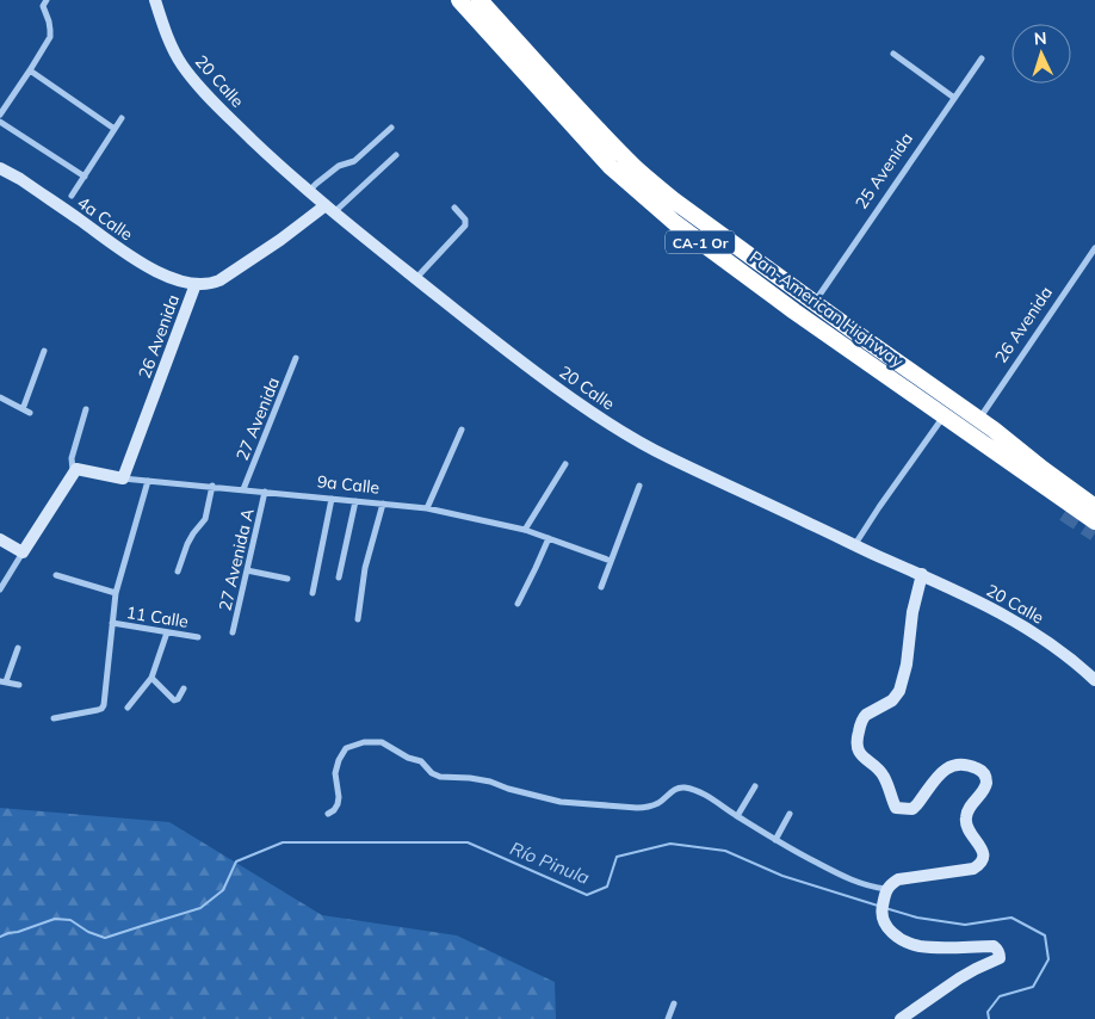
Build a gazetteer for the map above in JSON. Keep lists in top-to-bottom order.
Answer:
{
  "streets": {
    "highway": ["CA-1 Or", "Pan-American Highway"],
    "street": [
      "20 Calle",
      "25 Avenida",
      "4a Calle",
      "26 Avenida",
      "27 Avenida",
      "9a Calle",
      "27 Avenida A",
      "11 Calle"
    ]
  },
  "crossings": [
    ["20 Calle", "26 Avenida"],
    ["25 Avenida", "Pan-American Highway"],
    ["4a Calle", "26 Avenida"],
    ["Pan-American Highway", "26 Avenida"],
    ["26 Avenida", "9a Calle"],
    ["27 Avenida", "9a Calle"],
    ["9a Calle", "27 Avenida A"]
  ],
  "water": ["Río Pinula"],
  "north": "top"
}
